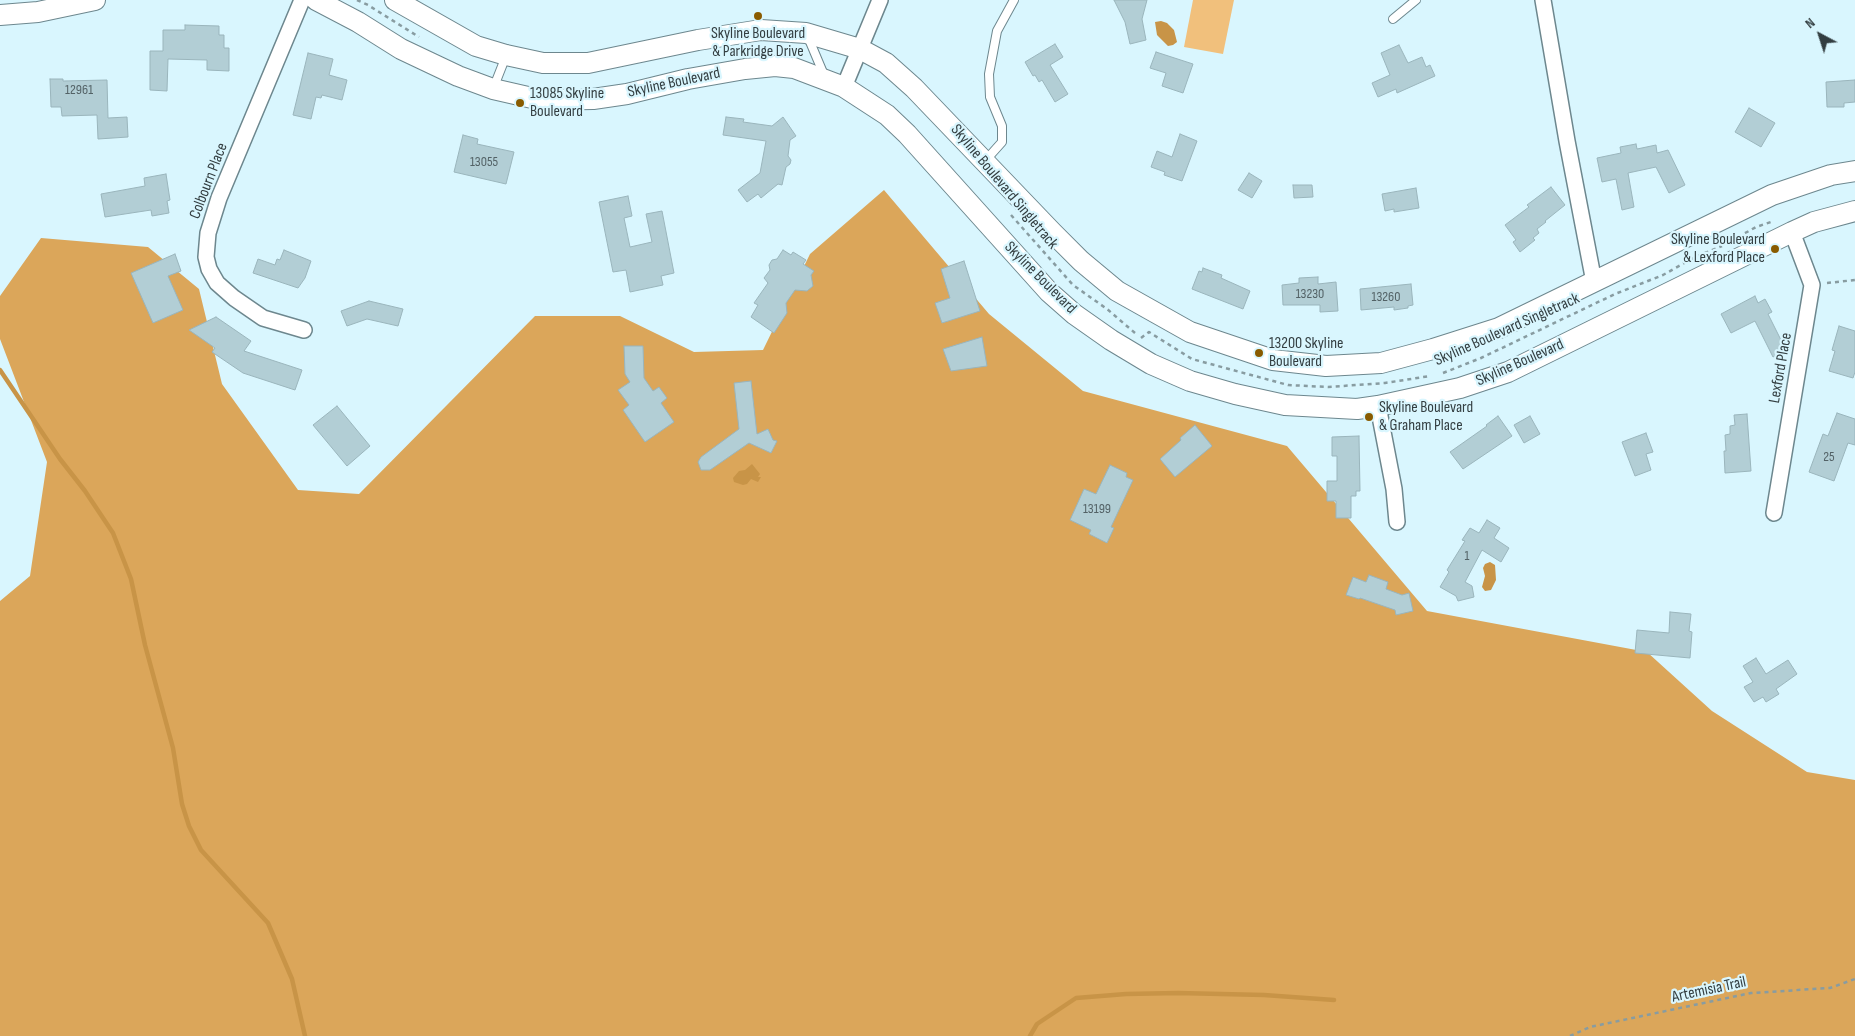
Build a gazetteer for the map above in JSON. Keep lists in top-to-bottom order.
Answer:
{
  "streets": {
    "main road": ["Skyline Boulevard"],
    "street": ["Colbourn Place", "Lexford Place"],
    "path": ["Skyline Boulevard Singletrack", "Artemisia Trail"]
  },
  "crossings": [
    ["Skyline Boulevard", "Lexford Place"]
  ],
  "places": [
    "Skyline Boulevard & Parkridge Drive",
    "13085 Skyline Boulevard",
    "Skyline Boulevard & Lexford Place",
    "13200 Skyline Boulevard",
    "Skyline Boulevard & Graham Place"
  ],
  "house_numbers": [
    "12961",
    "13055",
    "13230",
    "13260",
    "25",
    "13199",
    "1"
  ],
  "north": "top left"
}
